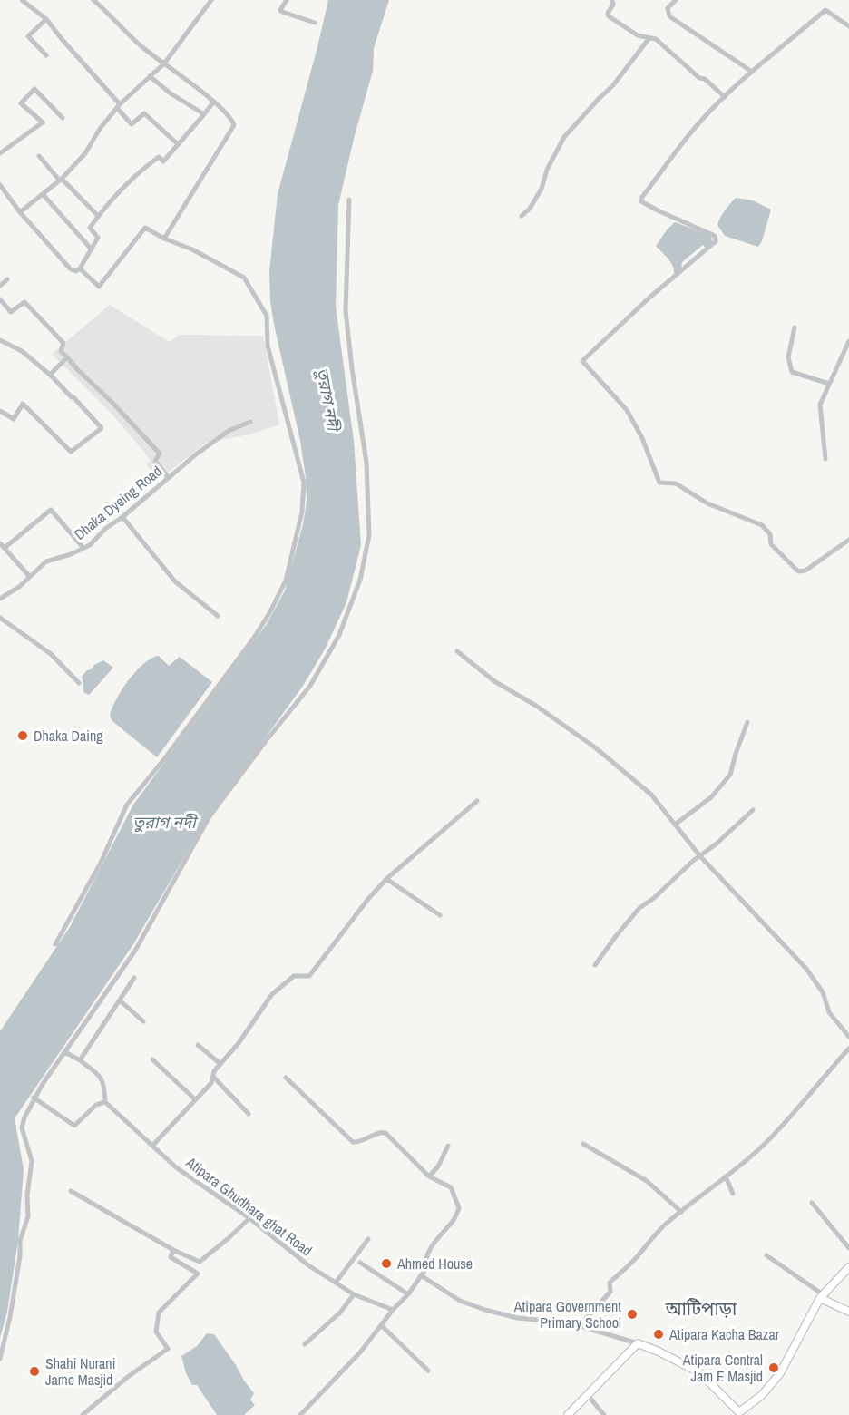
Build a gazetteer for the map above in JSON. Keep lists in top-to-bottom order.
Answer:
{
  "streets": {
    "street": ["Dhaka Dyeing Road", "Atipara Ghudhara ghat Road"]
  },
  "districts": ["আটিপাড়া"],
  "water": ["তুরাগ নদী"],
  "places": [
    "Dhaka Daing",
    "Ahmed House",
    "Atipara Government Primary School",
    "Atipara Kacha Bazar",
    "Atipara Central Jam E Masjid",
    "Shahi Nurani Jame Masjid"
  ]
}
